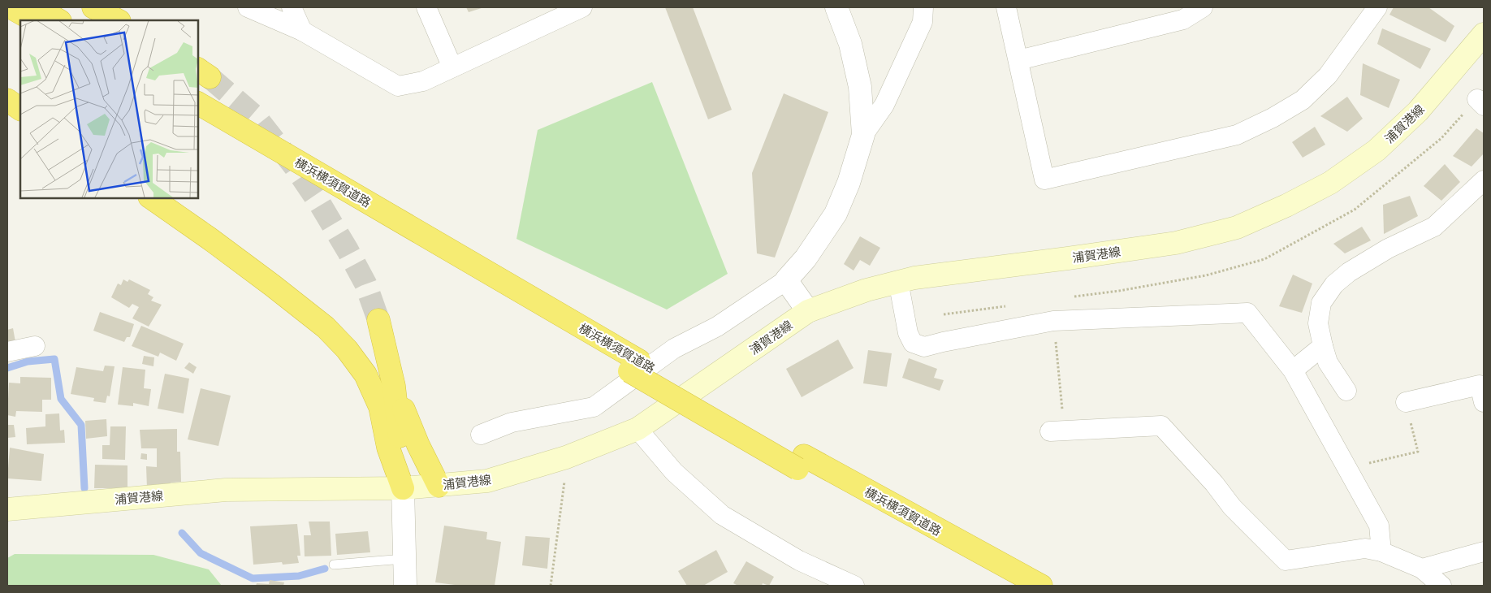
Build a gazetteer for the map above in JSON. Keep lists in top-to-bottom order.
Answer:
{
  "streets": {
    "highway": ["横浜横須賀道路"],
    "main road": ["浦賀港線"]
  }
}
